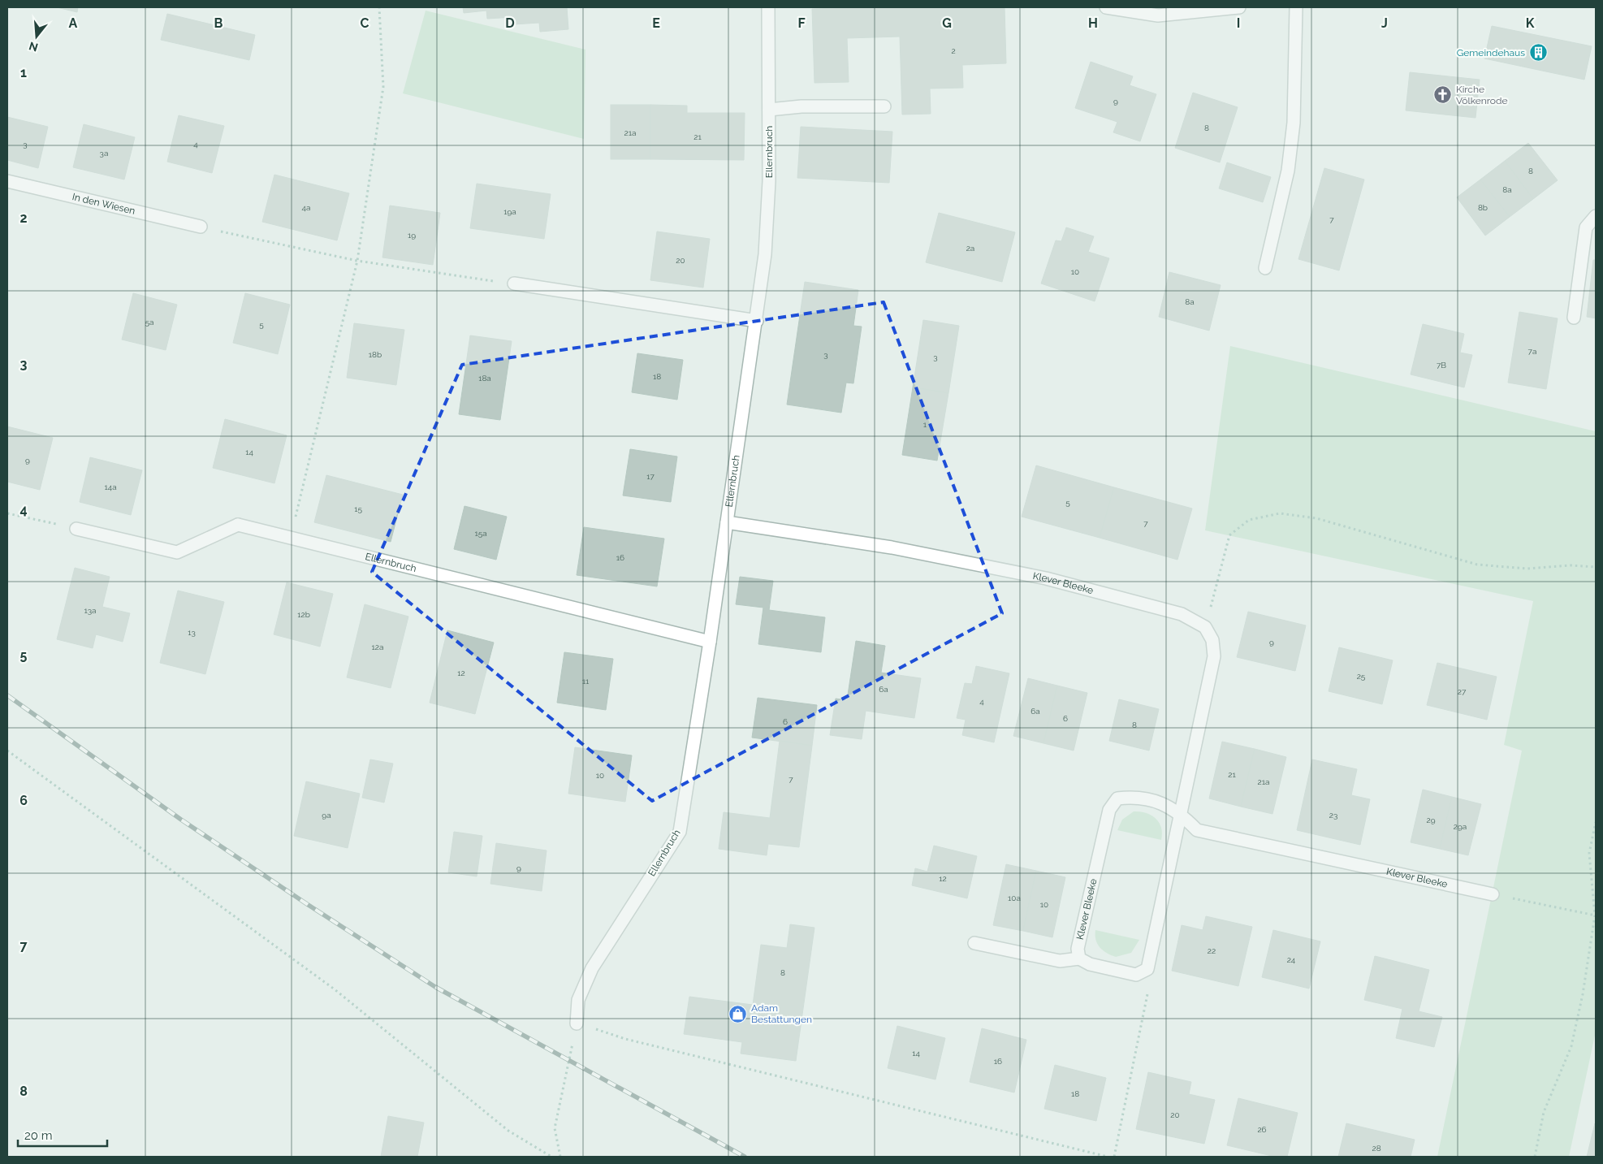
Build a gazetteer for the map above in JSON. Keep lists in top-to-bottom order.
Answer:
{
  "streets": {
    "street": ["Ellernbruch", "In den Wiesen", "Klever Bleeke"]
  },
  "crossings": [
    ["Ellernbruch", "Klever Bleeke"]
  ],
  "places": {
    "building": ["Gemeindehaus"],
    "church": ["Kirche Völkenrode"],
    "shop": ["Adam Bestattungen"]
  },
  "house_numbers": [
    "2",
    "9",
    "8",
    "21a",
    "21",
    "3",
    "4",
    "3a",
    "8",
    "8a",
    "4a",
    "8b",
    "19a",
    "7",
    "19",
    "2a",
    "20",
    "10",
    "8a",
    "5a",
    "5",
    "7a",
    "18b",
    "3",
    "3",
    "7B",
    "18",
    "18a",
    "1",
    "14",
    "9",
    "17",
    "14a",
    "5",
    "15",
    "7",
    "15a",
    "16",
    "13a",
    "12b",
    "13",
    "9",
    "12a",
    "12",
    "25",
    "11",
    "6a",
    "27",
    "4",
    "6a",
    "6",
    "6",
    "8",
    "21",
    "10",
    "7",
    "21a",
    "9a",
    "23",
    "29",
    "29a",
    "9",
    "12",
    "10a",
    "10",
    "22",
    "24",
    "8",
    "14",
    "16",
    "18",
    "20",
    "26",
    "28"
  ],
  "scale_bar": "20 m",
  "north": "bottom",
  "grid": {
    "columns": [
      "A",
      "B",
      "C",
      "D",
      "E",
      "F",
      "G",
      "H",
      "I",
      "J",
      "K"
    ],
    "rows": [
      "1",
      "2",
      "3",
      "4",
      "5",
      "6",
      "7",
      "8"
    ]
  }
}
